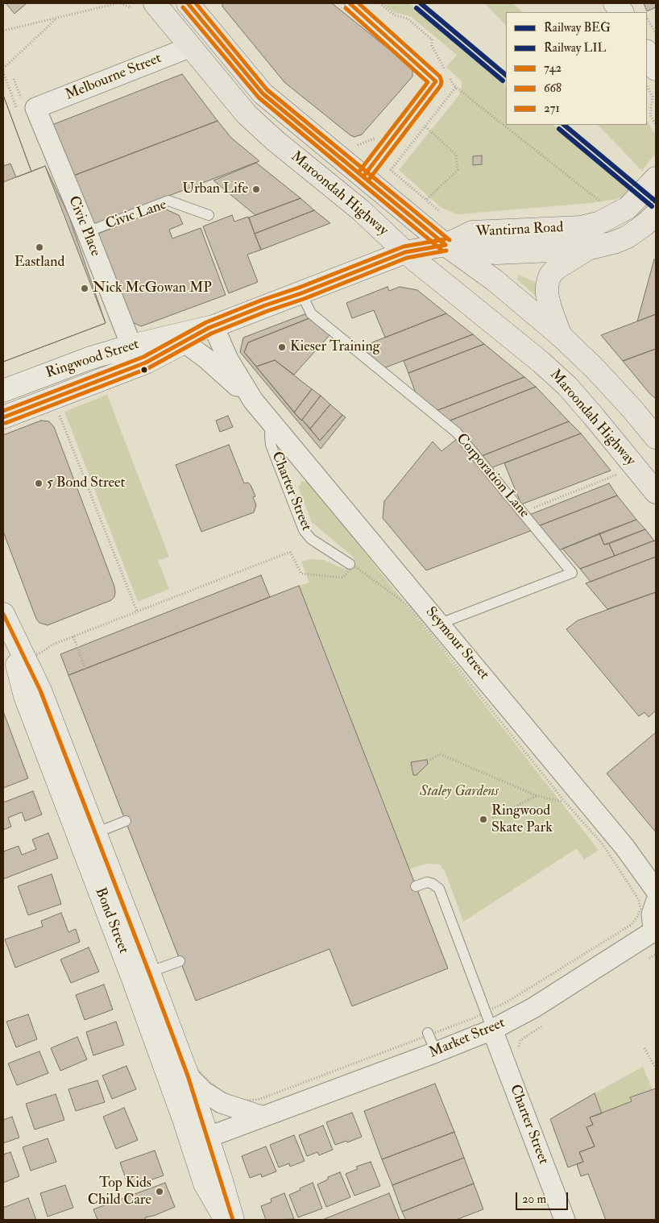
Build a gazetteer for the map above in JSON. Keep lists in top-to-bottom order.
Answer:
{
  "streets": {
    "main road": ["Maroondah Highway", "Wantirna Road"],
    "street": [
      "Melbourne Street",
      "Civic Place",
      "Ringwood Street",
      "Charter Street",
      "Seymour Street",
      "Bond Street",
      "Market Street"
    ],
    "lane": ["Civic Lane", "Corporation Lane"]
  },
  "crossings": [
    ["Melbourne Street", "Maroondah Highway"],
    ["Melbourne Street", "Civic Place"],
    ["Maroondah Highway", "Wantirna Road"],
    ["Maroondah Highway", "Ringwood Street"],
    ["Civic Lane", "Civic Place"],
    ["Civic Place", "Ringwood Street"],
    ["Ringwood Street", "Corporation Lane"],
    ["Ringwood Street", "Seymour Street"],
    ["Corporation Lane", "Seymour Street"],
    ["Charter Street", "Seymour Street"],
    ["Charter Street", "Market Street"],
    ["Bond Street", "Market Street"]
  ],
  "parks": ["Staley Gardens"],
  "places": [
    "Urban Life",
    "Eastland",
    "Nick McGowan MP",
    "Kieser Training",
    "5 Bond Street",
    "Ringwood Skate Park",
    "Top Kids Child Care"
  ],
  "lines": [
    "rail line BEG",
    "transit line 742",
    "transit line 271",
    "transit line 668",
    "rail line LIL"
  ],
  "legend": [
    "Railway BEG",
    "Railway LIL",
    "742",
    "668",
    "271"
  ],
  "scale_bar": "20 m"
}
